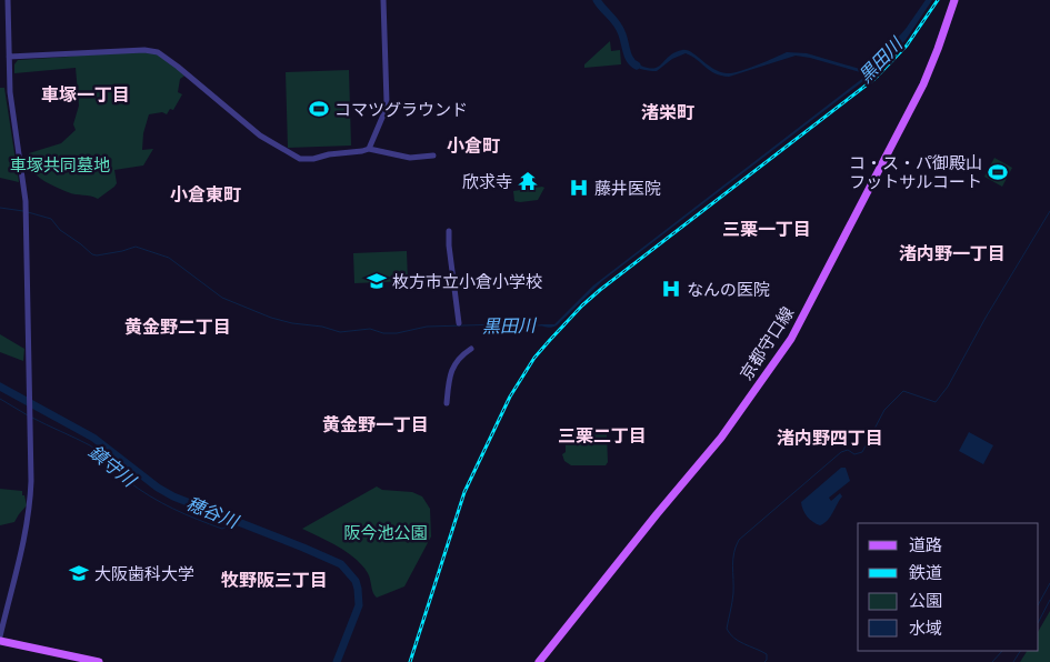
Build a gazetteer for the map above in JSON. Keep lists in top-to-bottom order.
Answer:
{
  "streets": {
    "main road": ["京都守口線"]
  },
  "districts": [
    "車塚一丁目",
    "渚栄町",
    "小倉町",
    "小倉東町",
    "三栗一丁目",
    "渚内野一丁目",
    "黄金野二丁目",
    "黄金野一丁目",
    "三栗二丁目",
    "渚内野四丁目",
    "牧野阪三丁目"
  ],
  "water": ["黒田川", "鎮守川", "穂谷川"],
  "parks": ["車塚共同墓地", "阪今池公園"],
  "places": {
    "sports": ["コマツグラウンド", "コ・ス・パ御殿山 フットサルコート"],
    "temple": ["欣求寺"],
    "hospital": ["藤井医院", "なんの医院"],
    "school or university": ["枚方市立小倉小学校", "大阪歯科大学"]
  },
  "legend": [
    "道路",
    "鉄道",
    "公園",
    "水域"
  ]
}
